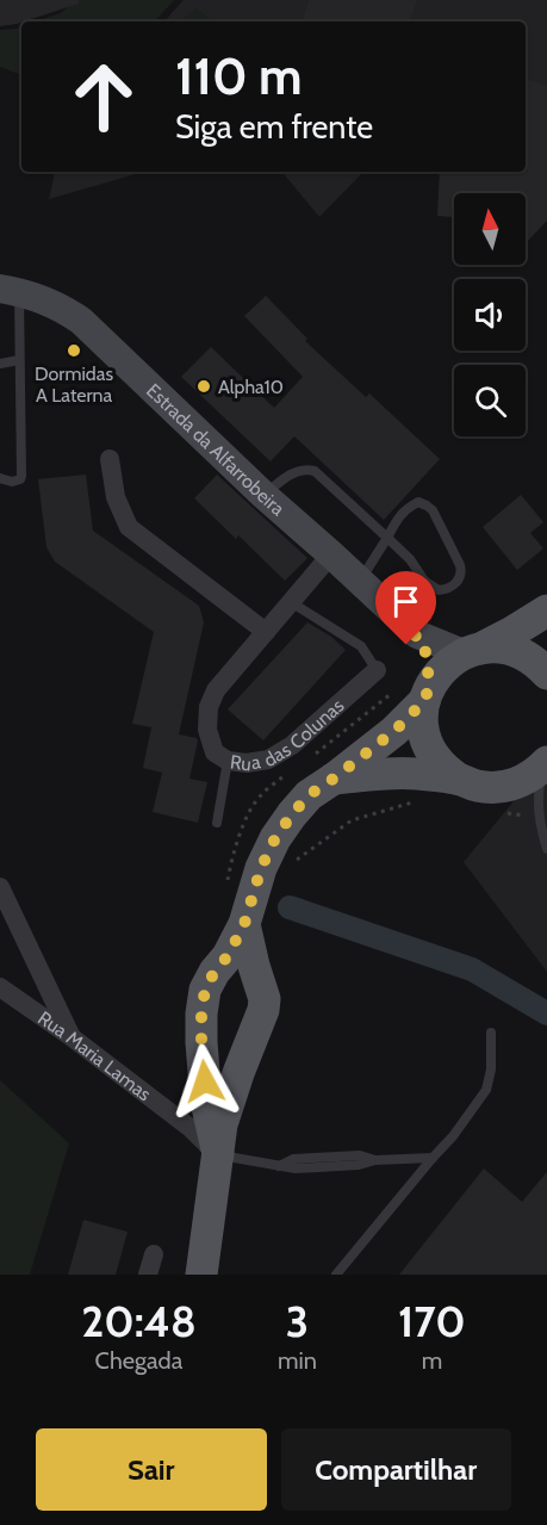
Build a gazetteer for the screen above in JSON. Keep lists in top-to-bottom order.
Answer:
{
  "streets": {
    "main road": ["Estrada da Alfarrobeira"],
    "street": ["Rua das Colunas", "Rua Maria Lamas"]
  },
  "crossings": [
    ["Estrada da Alfarrobeira", "Rua das Colunas"]
  ],
  "places": ["Dormidas A Laterna", "Alpha10"],
  "north": "top",
  "page": {
    "turn": ["110 m", "Siga em frente"],
    "eta": [
      "20:48",
      "Chegada",
      "3",
      "min",
      "170",
      "m"
    ],
    "buttons": ["Sair", "Compartilhar"]
  }
}
